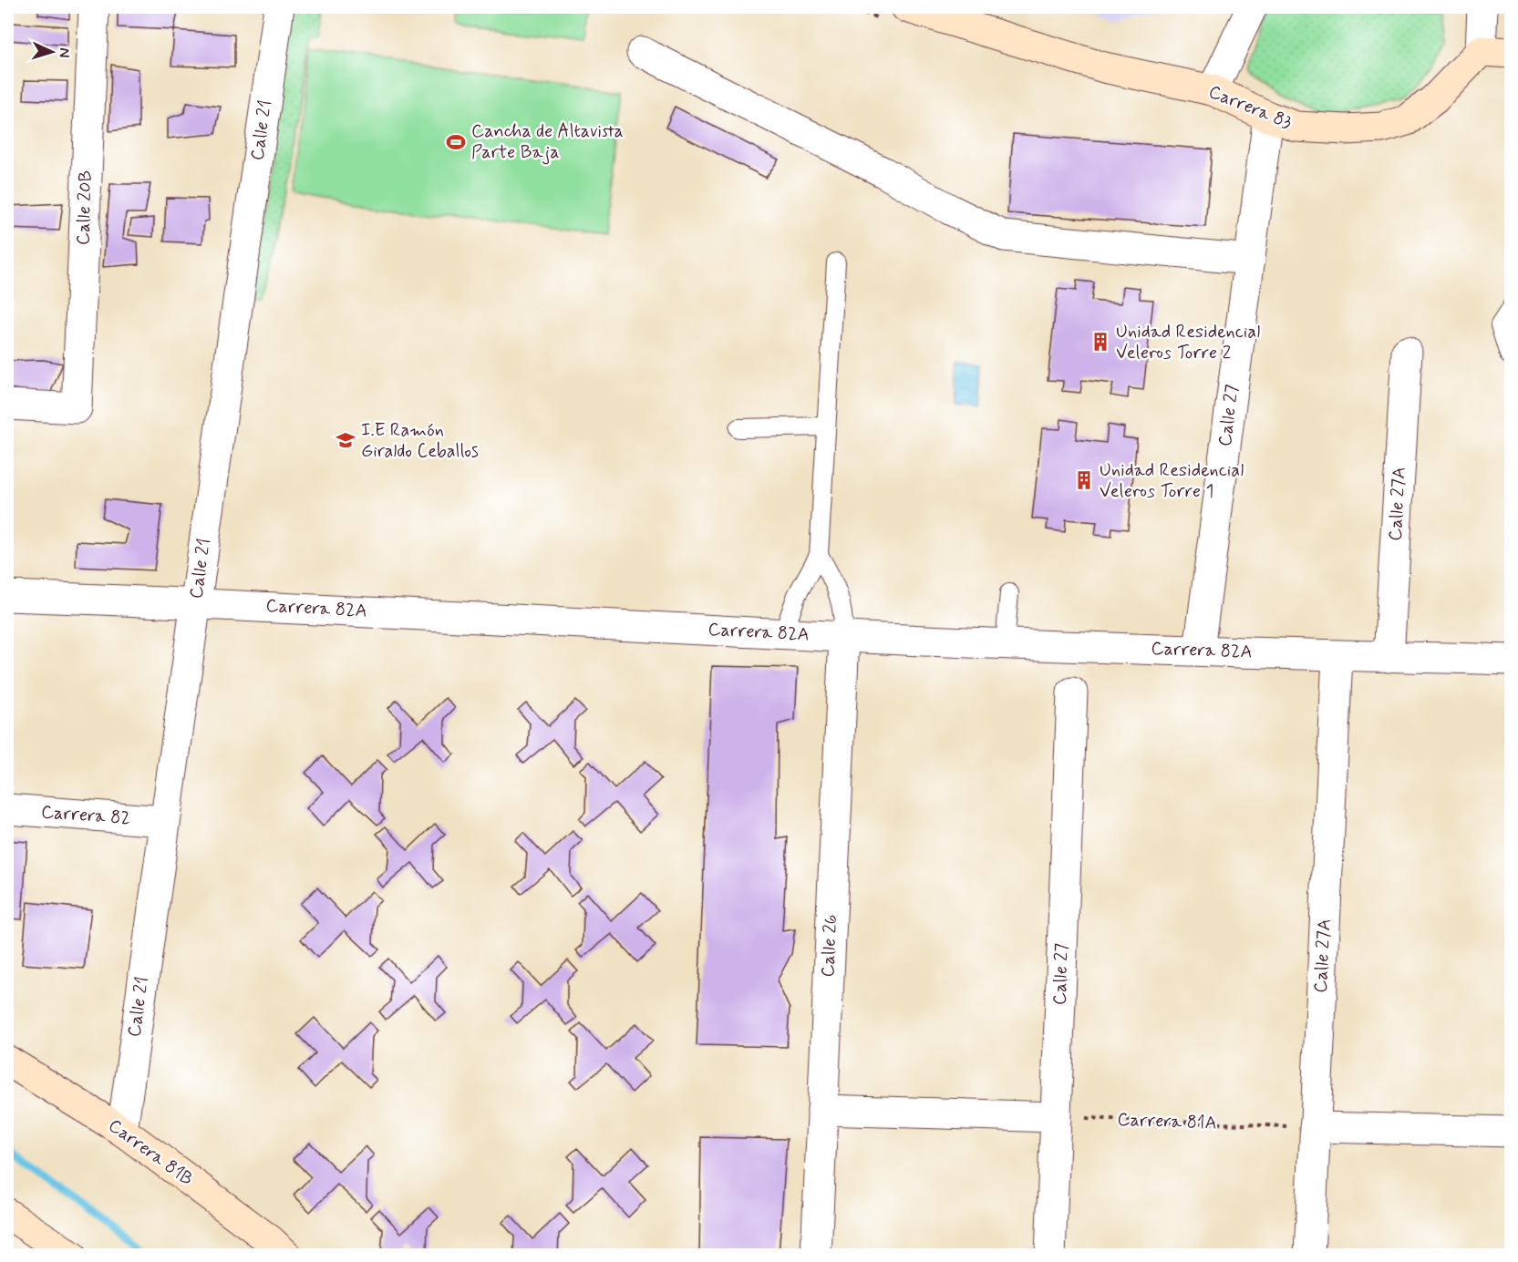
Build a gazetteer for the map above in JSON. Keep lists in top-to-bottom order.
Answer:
{
  "streets": {
    "street": [
      "Carrera 83",
      "Calle 21",
      "Calle 20B",
      "Calle 27",
      "Calle 27A",
      "Carrera 82A",
      "Carrera 82",
      "Calle 26",
      "Carrera 81B"
    ],
    "path": ["Carrera 81A"]
  },
  "crossings": [
    ["Carrera 83", "Calle 27"],
    ["Calle 21", "Carrera 82A"],
    ["Calle 21", "Carrera 82"],
    ["Calle 21", "Carrera 81B"],
    ["Calle 27", "Carrera 82A"],
    ["Calle 27", "Carrera 81A"],
    ["Calle 27A", "Carrera 82A"],
    ["Calle 27A", "Carrera 81A"],
    ["Carrera 82A", "Calle 26"]
  ],
  "places": {
    "sports": ["Cancha de Altavista Parte Baja"],
    "building": ["Unidad Residencial Veleros Torre 2", "Unidad Residencial Veleros Torre 1"],
    "school or university": ["I.E Ramón Giraldo Ceballos"]
  },
  "north": "right"
}
